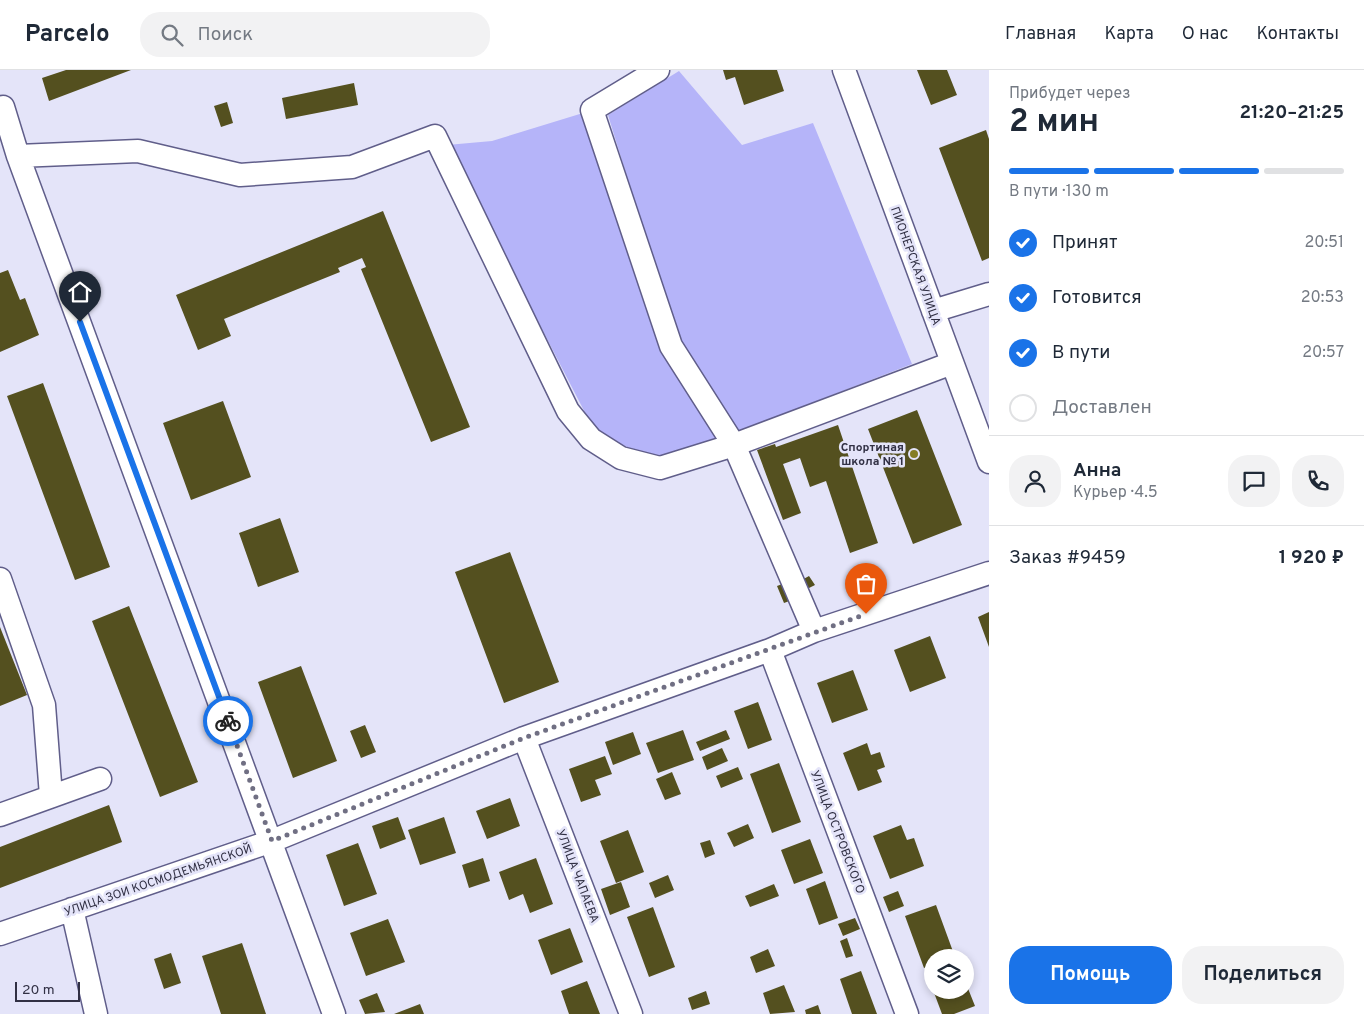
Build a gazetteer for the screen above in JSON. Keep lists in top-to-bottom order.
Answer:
{
  "streets": {
    "street": [
      "ПИОНЕРСКАЯ УЛИЦА",
      "УЛИЦА ОСТРОВСКОГО",
      "УЛИЦА ЧАПАЕВА",
      "УЛИЦА ЗОИ КОСМОДЕМЬЯНСКОЙ"
    ]
  },
  "crossings": [
    ["УЛИЦА ОСТРОВСКОГО", "УЛИЦА ЗОИ КОСМОДЕМЬЯНСКОЙ"],
    ["УЛИЦА ЧАПАЕВА", "УЛИЦА ЗОИ КОСМОДЕМЬЯНСКОЙ"]
  ],
  "places": ["Спортиная школа № 1"],
  "scale_bar": "20 m",
  "page": {
    "header": "Parcelo",
    "search": "Поиск",
    "nav": [
      "Главная",
      "Карта",
      "О нас",
      "Контакты"
    ],
    "heading": ["2 мин", "Прибудет через", "21:20–21:25"],
    "panel": [
      "Анна",
      "Курьер · 4.5",
      "Заказ #9459",
      "1 920 ₽"
    ],
    "bar": "В пути · 130 m",
    "list": [
      ["Принят", "20:51"],
      ["Готовится", "20:53"],
      ["В пути", "20:57"],
      "Доставлен"
    ],
    "buttons": ["Помощь", "Поделиться"],
    "scale": "20 m"
  }
}
